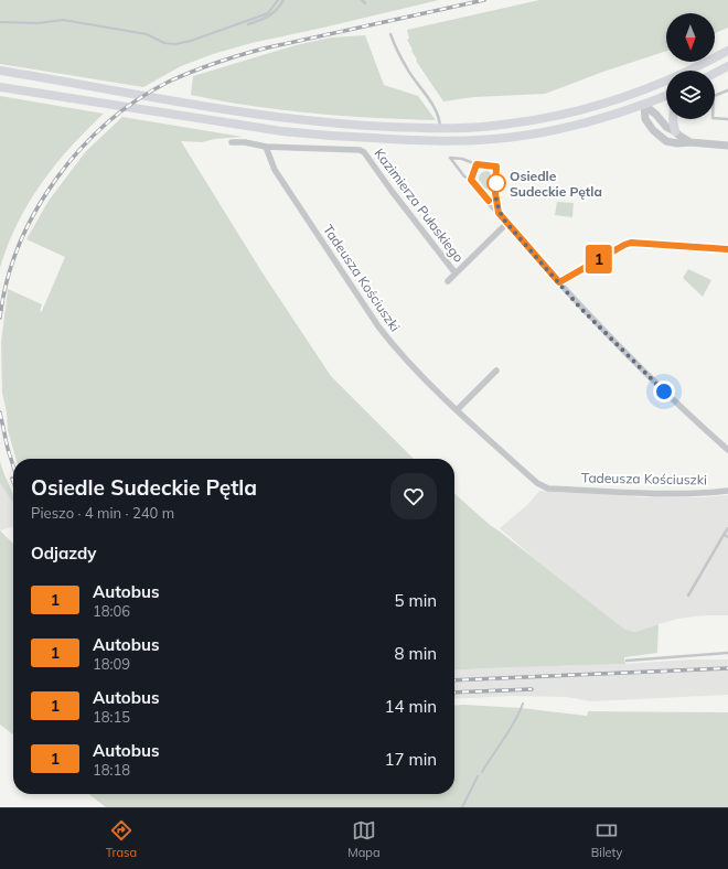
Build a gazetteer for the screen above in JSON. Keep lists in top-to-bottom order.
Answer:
{
  "streets": {
    "street": ["Kazimierza Pułaskiego", "Tadeusza Kościuszki"]
  },
  "crossings": [
    ["Kazimierza Pułaskiego", "Tadeusza Kościuszki"]
  ],
  "places": ["Osiedle Sudeckie Pętla"],
  "lines": ["bus line 1"],
  "north": "bottom",
  "page": {
    "on_map": "1",
    "heading": [
      ["Osiedle Sudeckie Pętla", "Pieszo · 4 min · 240 m"],
      "Odjazdy"
    ],
    "list": [
      {
        "mark": "1",
        "name": "Autobus",
        "note": "18:06",
        "value": "5 min"
      },
      {
        "mark": "1",
        "name": "Autobus",
        "note": "18:09",
        "value": "8 min"
      },
      {
        "mark": "1",
        "name": "Autobus",
        "note": "18:15",
        "value": "14 min"
      },
      {
        "mark": "1",
        "name": "Autobus",
        "note": "18:18",
        "value": "17 min"
      }
    ],
    "tabs": ["Trasa", "Mapa", "Bilety"]
  }
}
